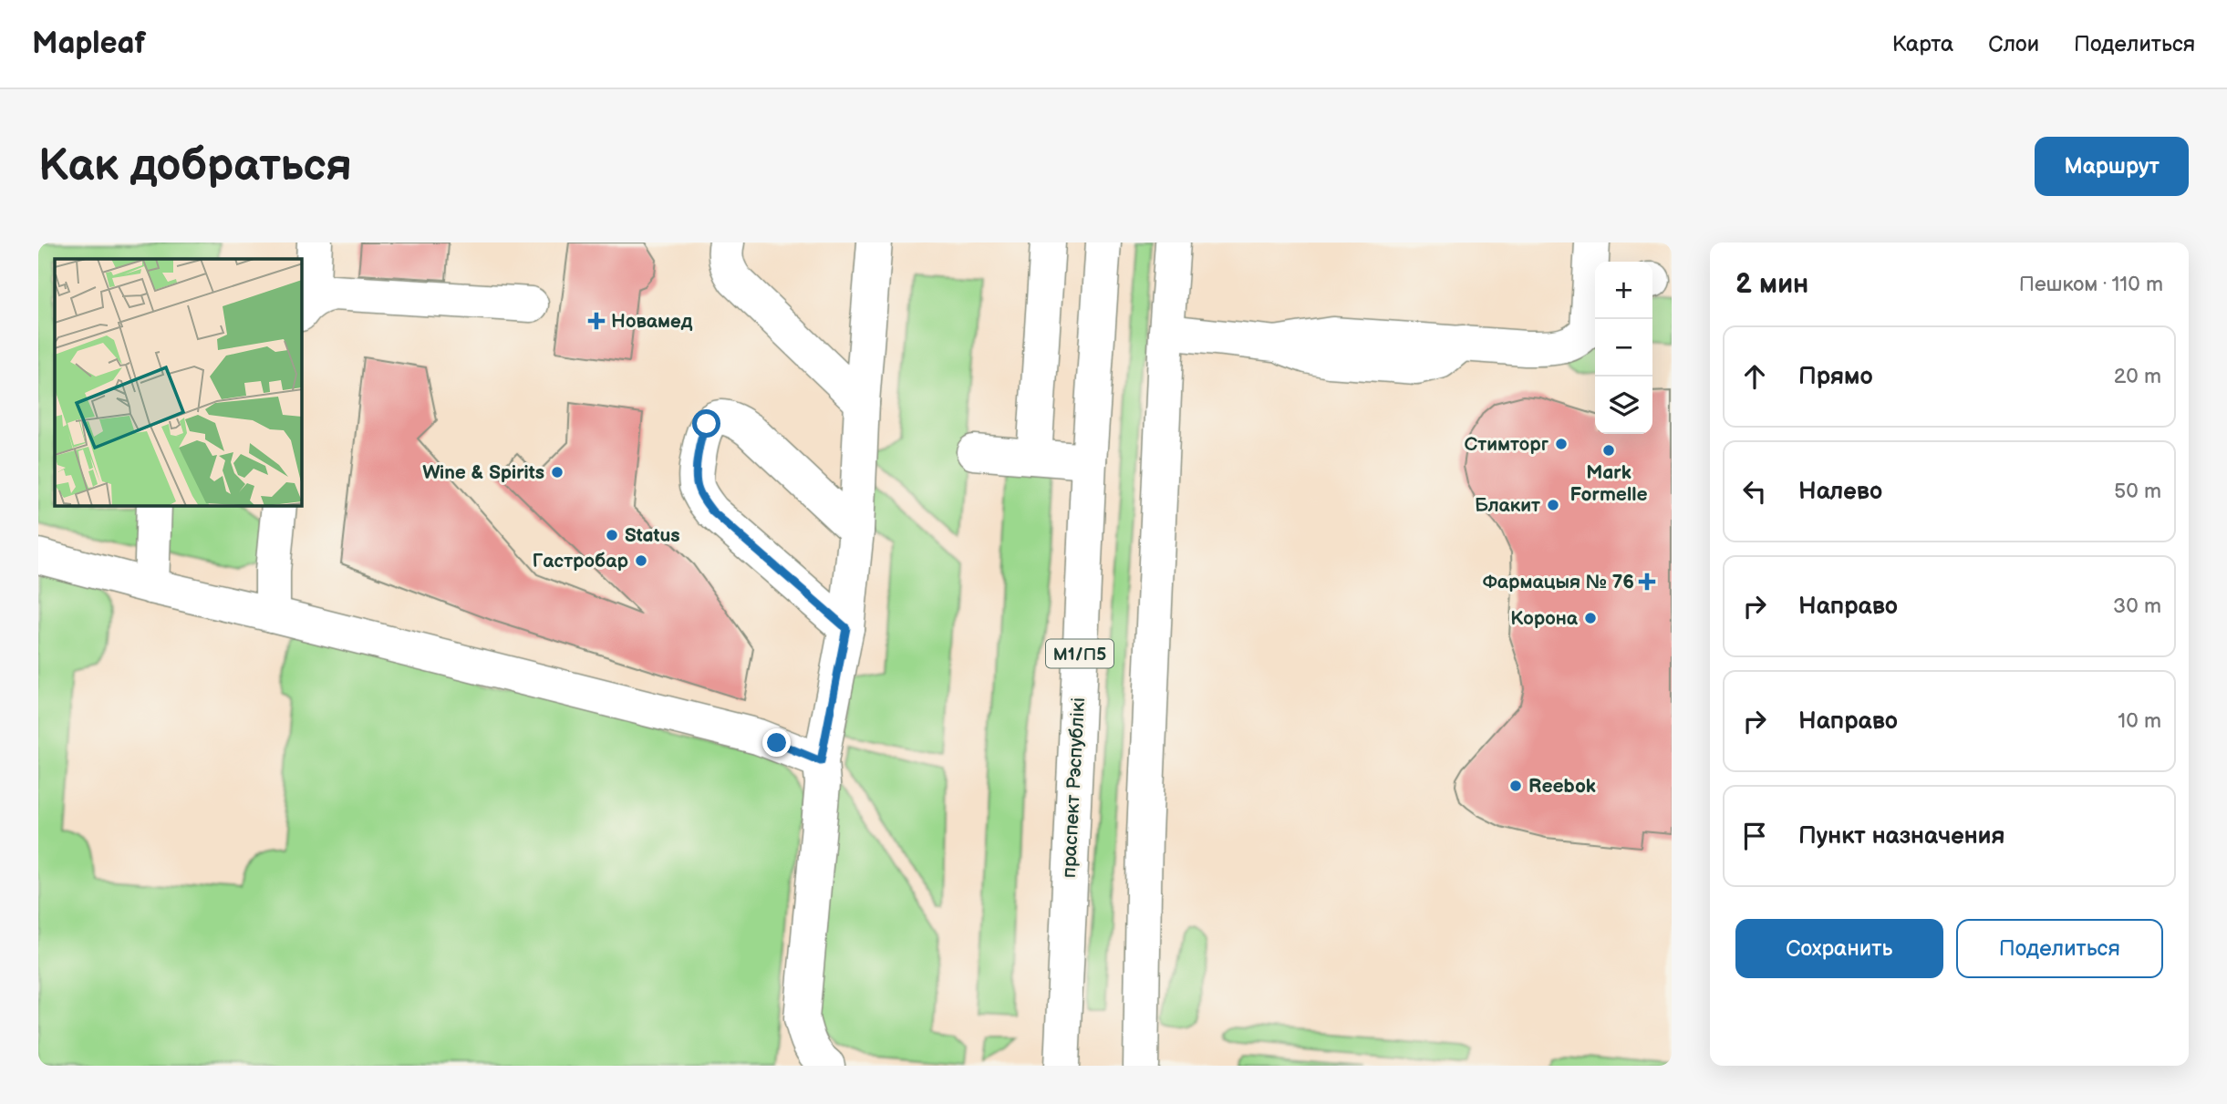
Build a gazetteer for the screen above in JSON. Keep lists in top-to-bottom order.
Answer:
{
  "streets": {
    "main road": ["М1/П5", "праспект Рэспублікі"]
  },
  "places": {
    "health": ["Новамед", "Фармацыя № 76"],
    "other": [
      "Стимторг",
      "Mark Formelle",
      "Wine & Spirits",
      "Блакит",
      "Status",
      "Гастробар",
      "Корона",
      "Reebok"
    ]
  },
  "page": {
    "header": "Mapleaf",
    "nav": ["Карта", "Слои", "Поделиться"],
    "buttons": [
      "Маршрут",
      ["Сохранить", "Поделиться"]
    ],
    "title": "Как добраться",
    "heading": ["2 мин", "Пешком · 110 m"],
    "map_buttons": ["+", "−"],
    "list": [
      ["Прямо", "20 m"],
      ["Налево", "50 m"],
      ["Направо", "30 m"],
      ["Направо", "10 m"],
      "Пункт назначения"
    ]
  }
}
